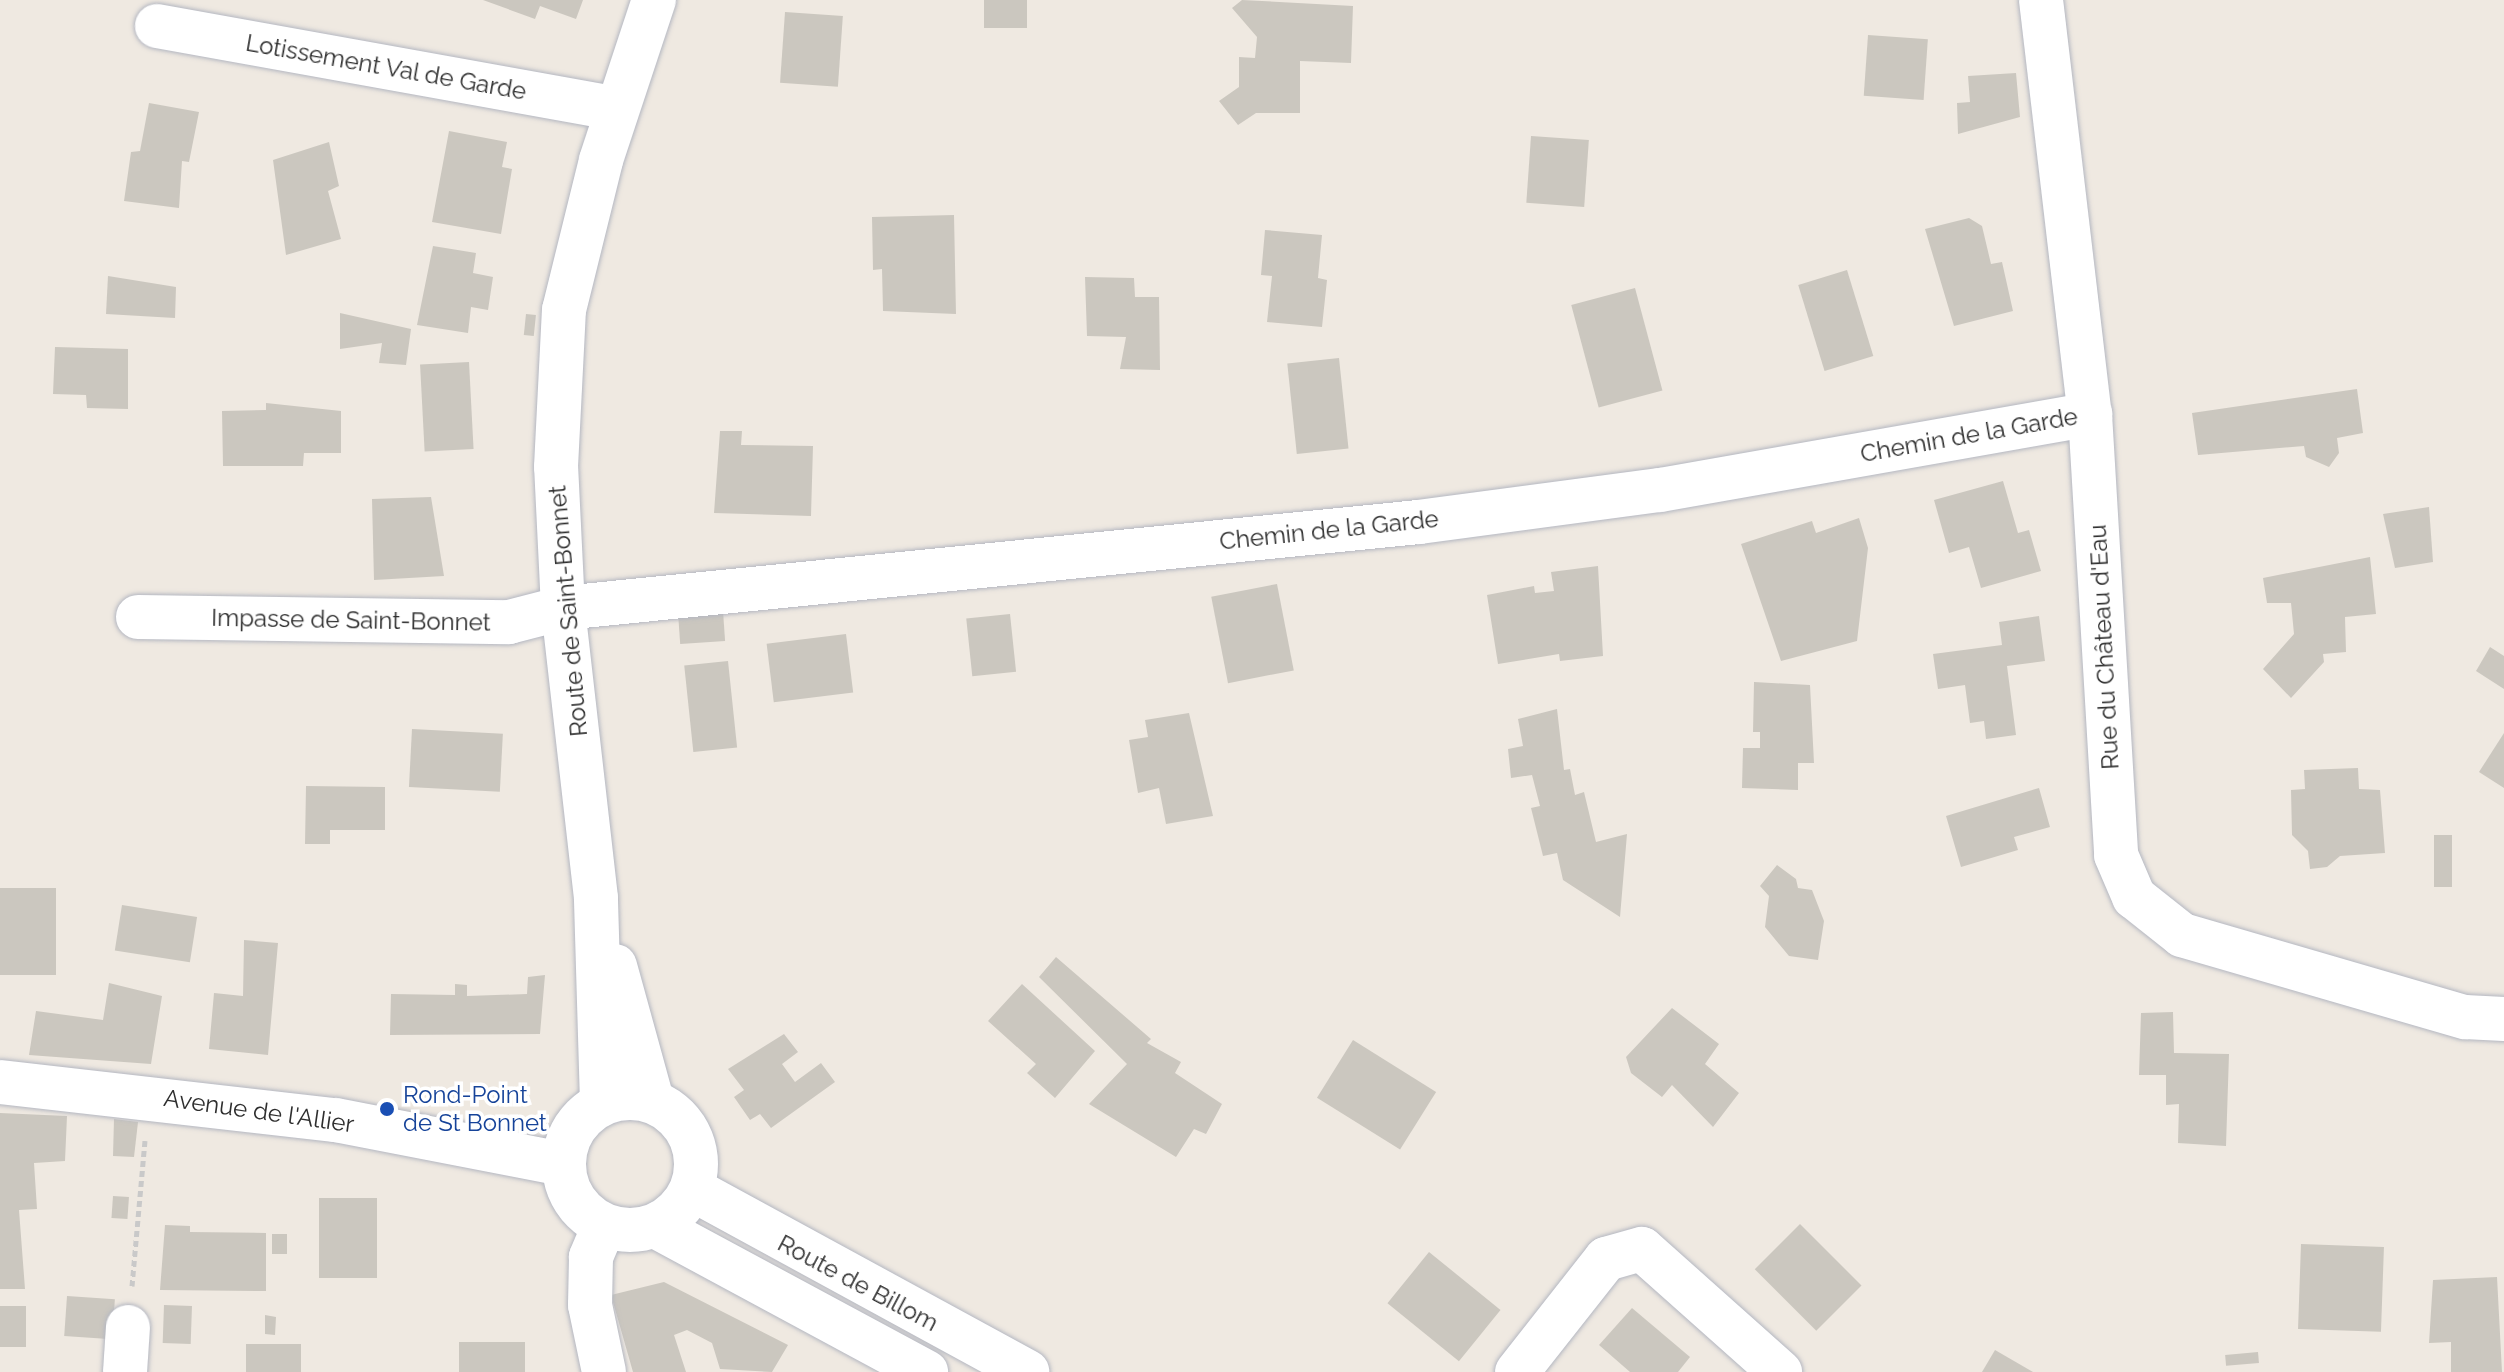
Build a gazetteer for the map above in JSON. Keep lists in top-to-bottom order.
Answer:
{
  "streets": {
    "street": [
      "Lotissement Val de Garde",
      "Chemin de la Garde",
      "Route de Saint-Bonnet",
      "Impasse de Saint-Bonnet",
      "Rue du Château d'Eau",
      "Avenue de l'Allier",
      "Route de Billom"
    ]
  },
  "crossings": [
    ["Lotissement Val de Garde", "Route de Saint-Bonnet"],
    ["Chemin de la Garde", "Route de Saint-Bonnet"],
    ["Chemin de la Garde", "Impasse de Saint-Bonnet"],
    ["Chemin de la Garde", "Rue du Château d'Eau"],
    ["Route de Saint-Bonnet", "Impasse de Saint-Bonnet"],
    ["Route de Saint-Bonnet", "Avenue de l'Allier"],
    ["Route de Saint-Bonnet", "Route de Billom"],
    ["Avenue de l'Allier", "Route de Billom"]
  ],
  "places": ["Rond-Point de St Bonnet"]
}
